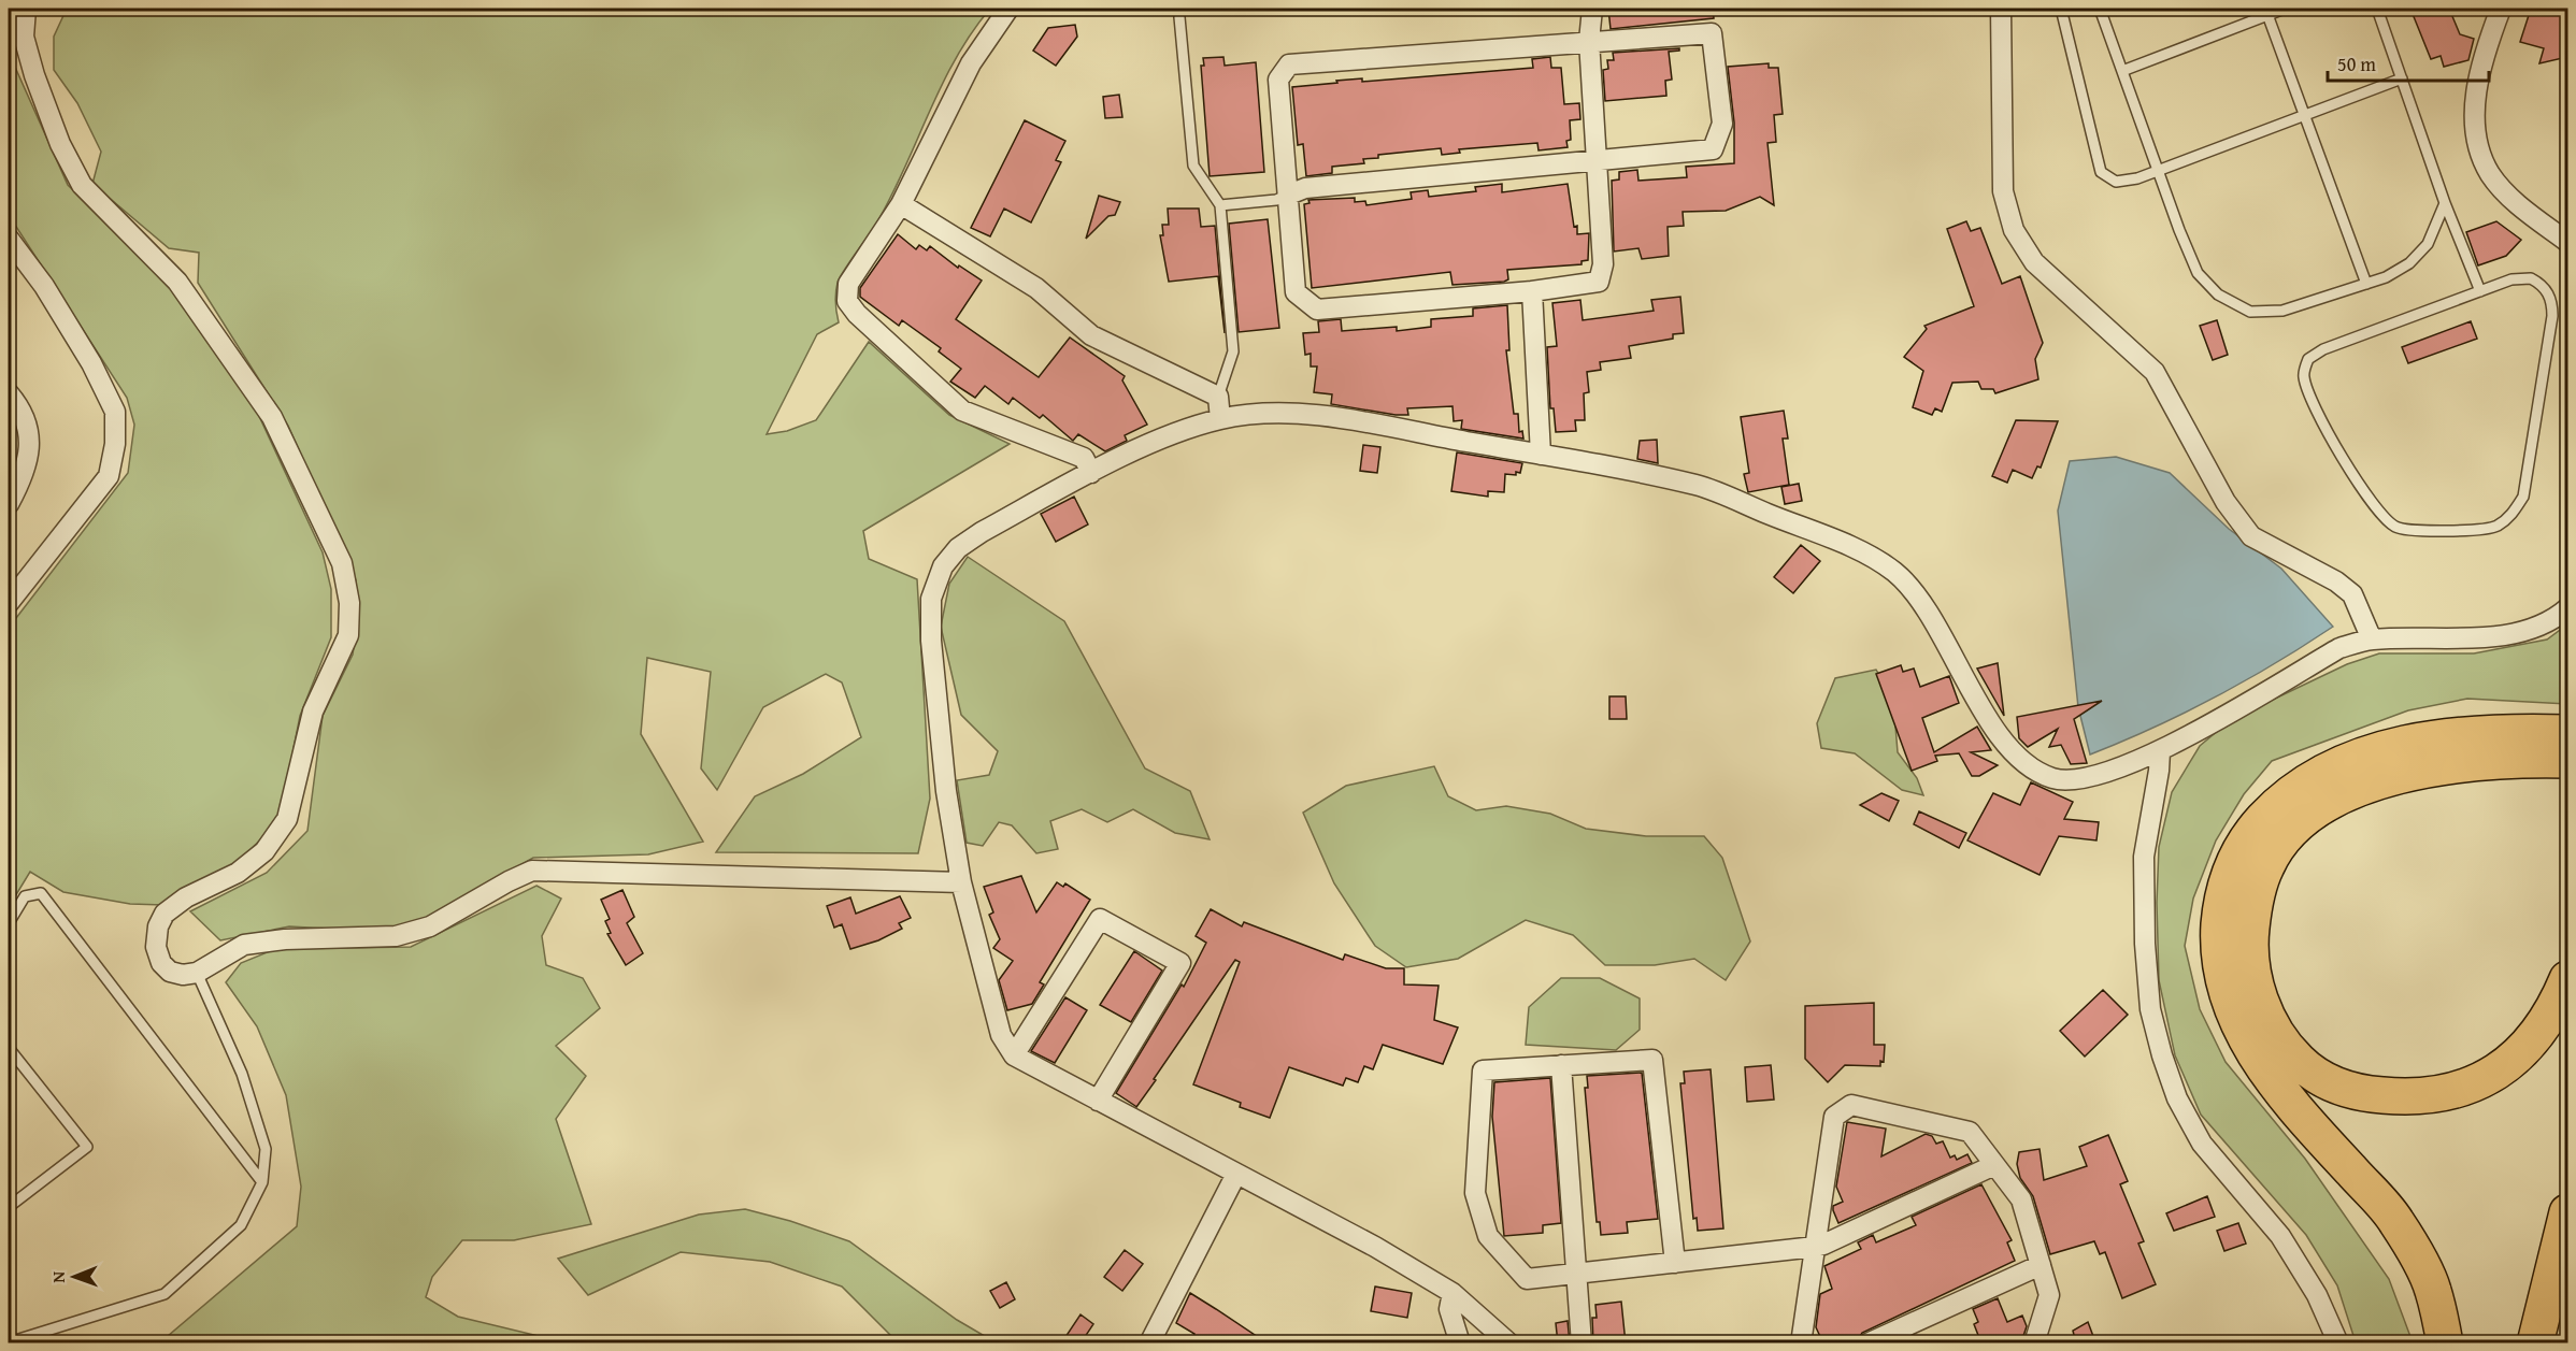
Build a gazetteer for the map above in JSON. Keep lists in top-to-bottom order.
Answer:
{
  "scale_bar": "50 m",
  "north": "left"
}
